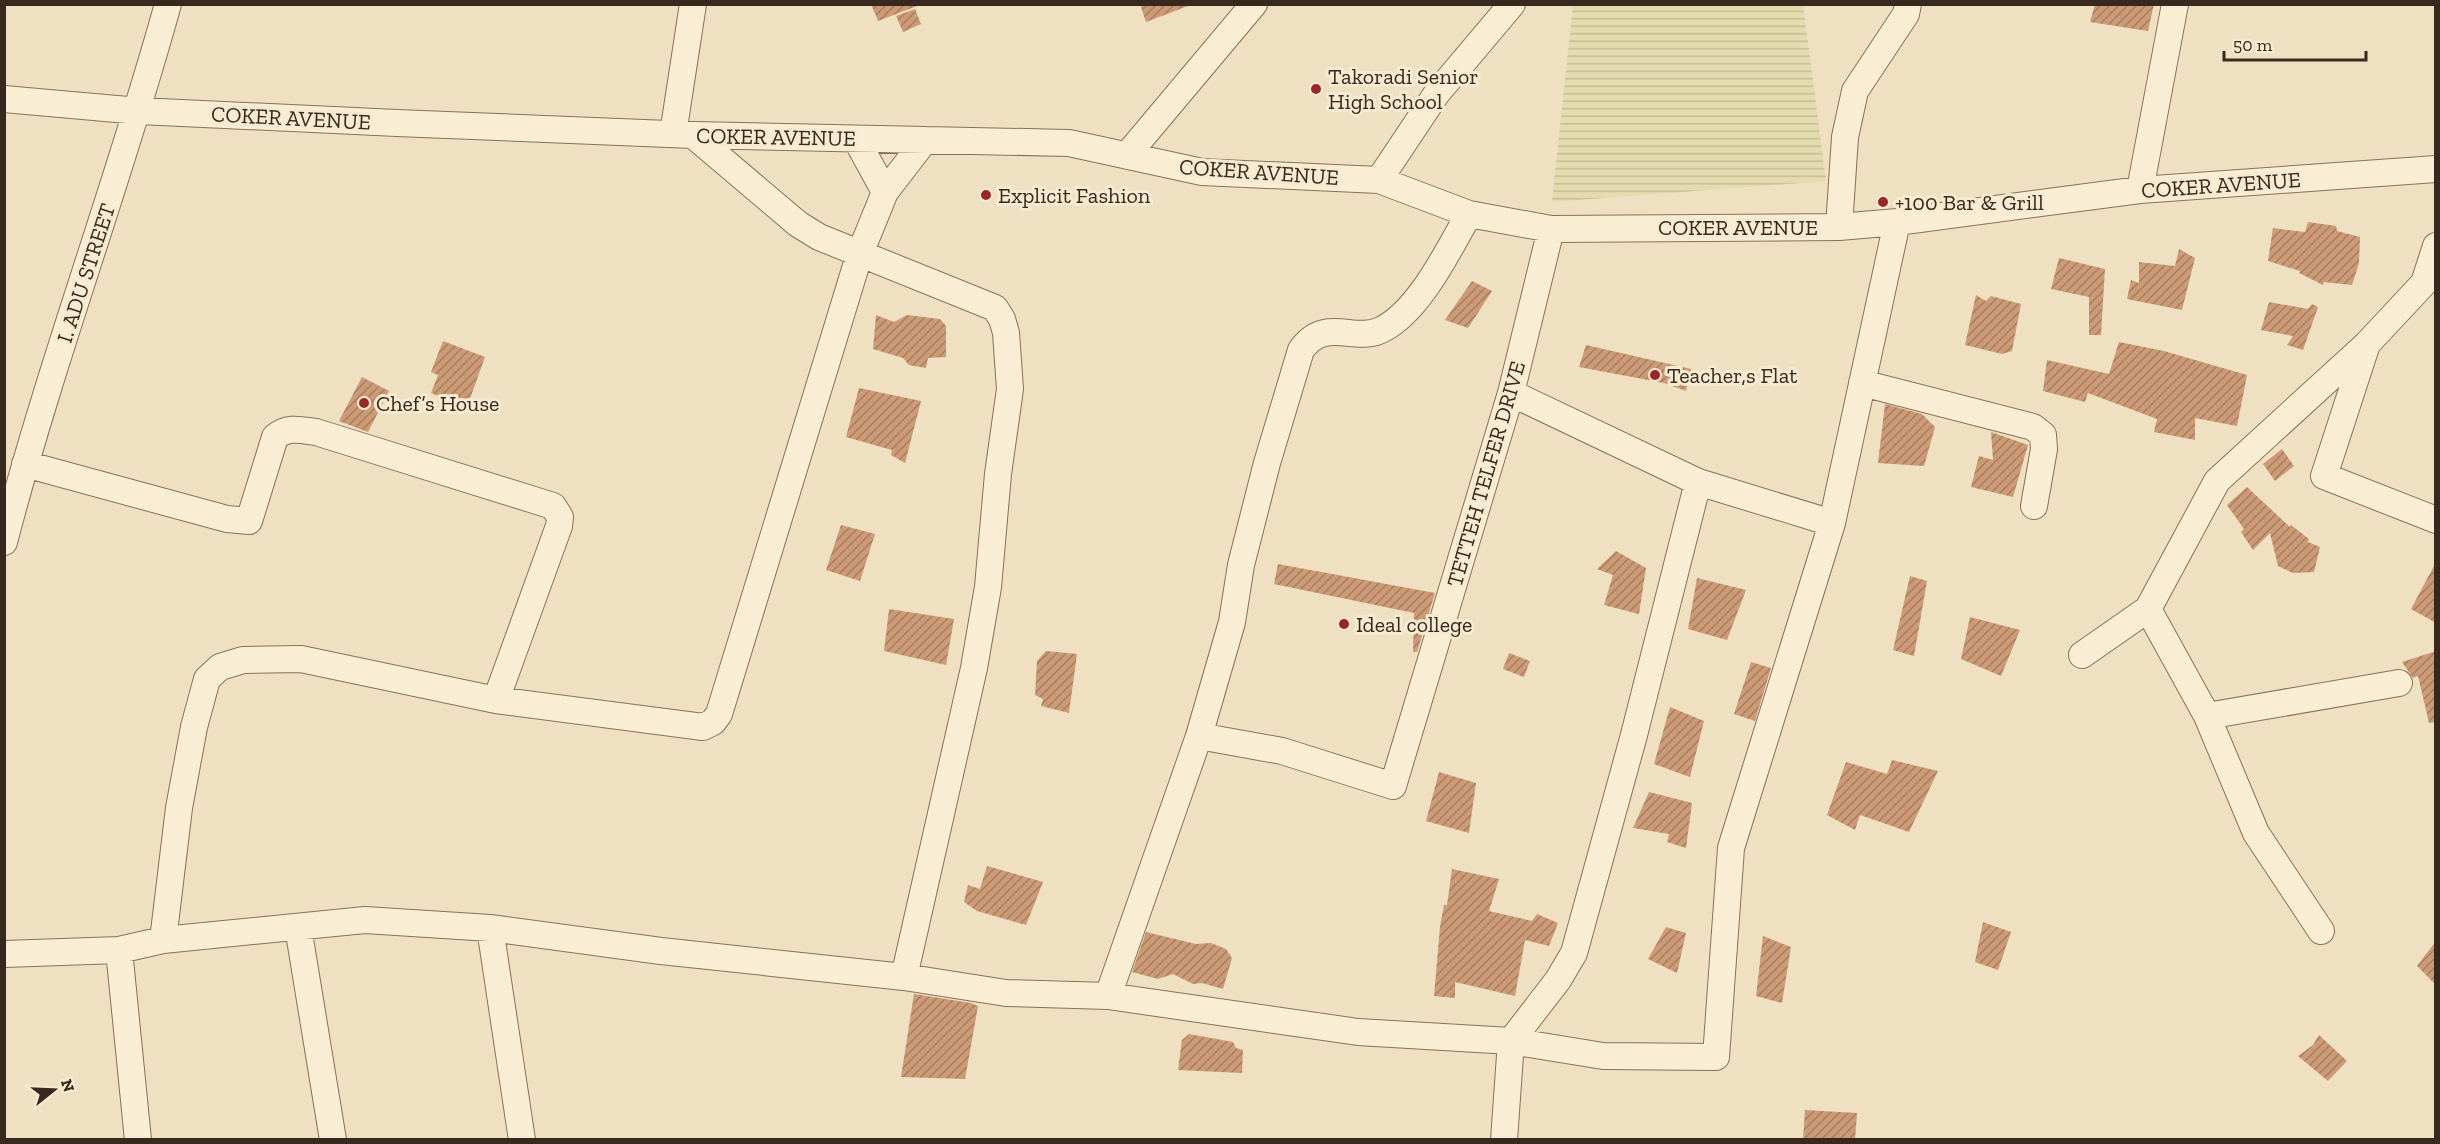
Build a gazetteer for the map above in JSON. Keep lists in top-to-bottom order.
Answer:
{
  "streets": {
    "street": ["COKER AVENUE", "I. ADU STREET", "TETTEH TELFER DRIVE"]
  },
  "crossings": [
    ["COKER AVENUE", "I. ADU STREET"],
    ["COKER AVENUE", "TETTEH TELFER DRIVE"]
  ],
  "places": [
    "Takoradi Senior High School",
    "Explicit Fashion",
    "+100 Bar & Grill",
    "Teacher,s Flat",
    "Chef’s House",
    "Ideal college"
  ],
  "scale_bar": "50 m",
  "north": "right"
}
